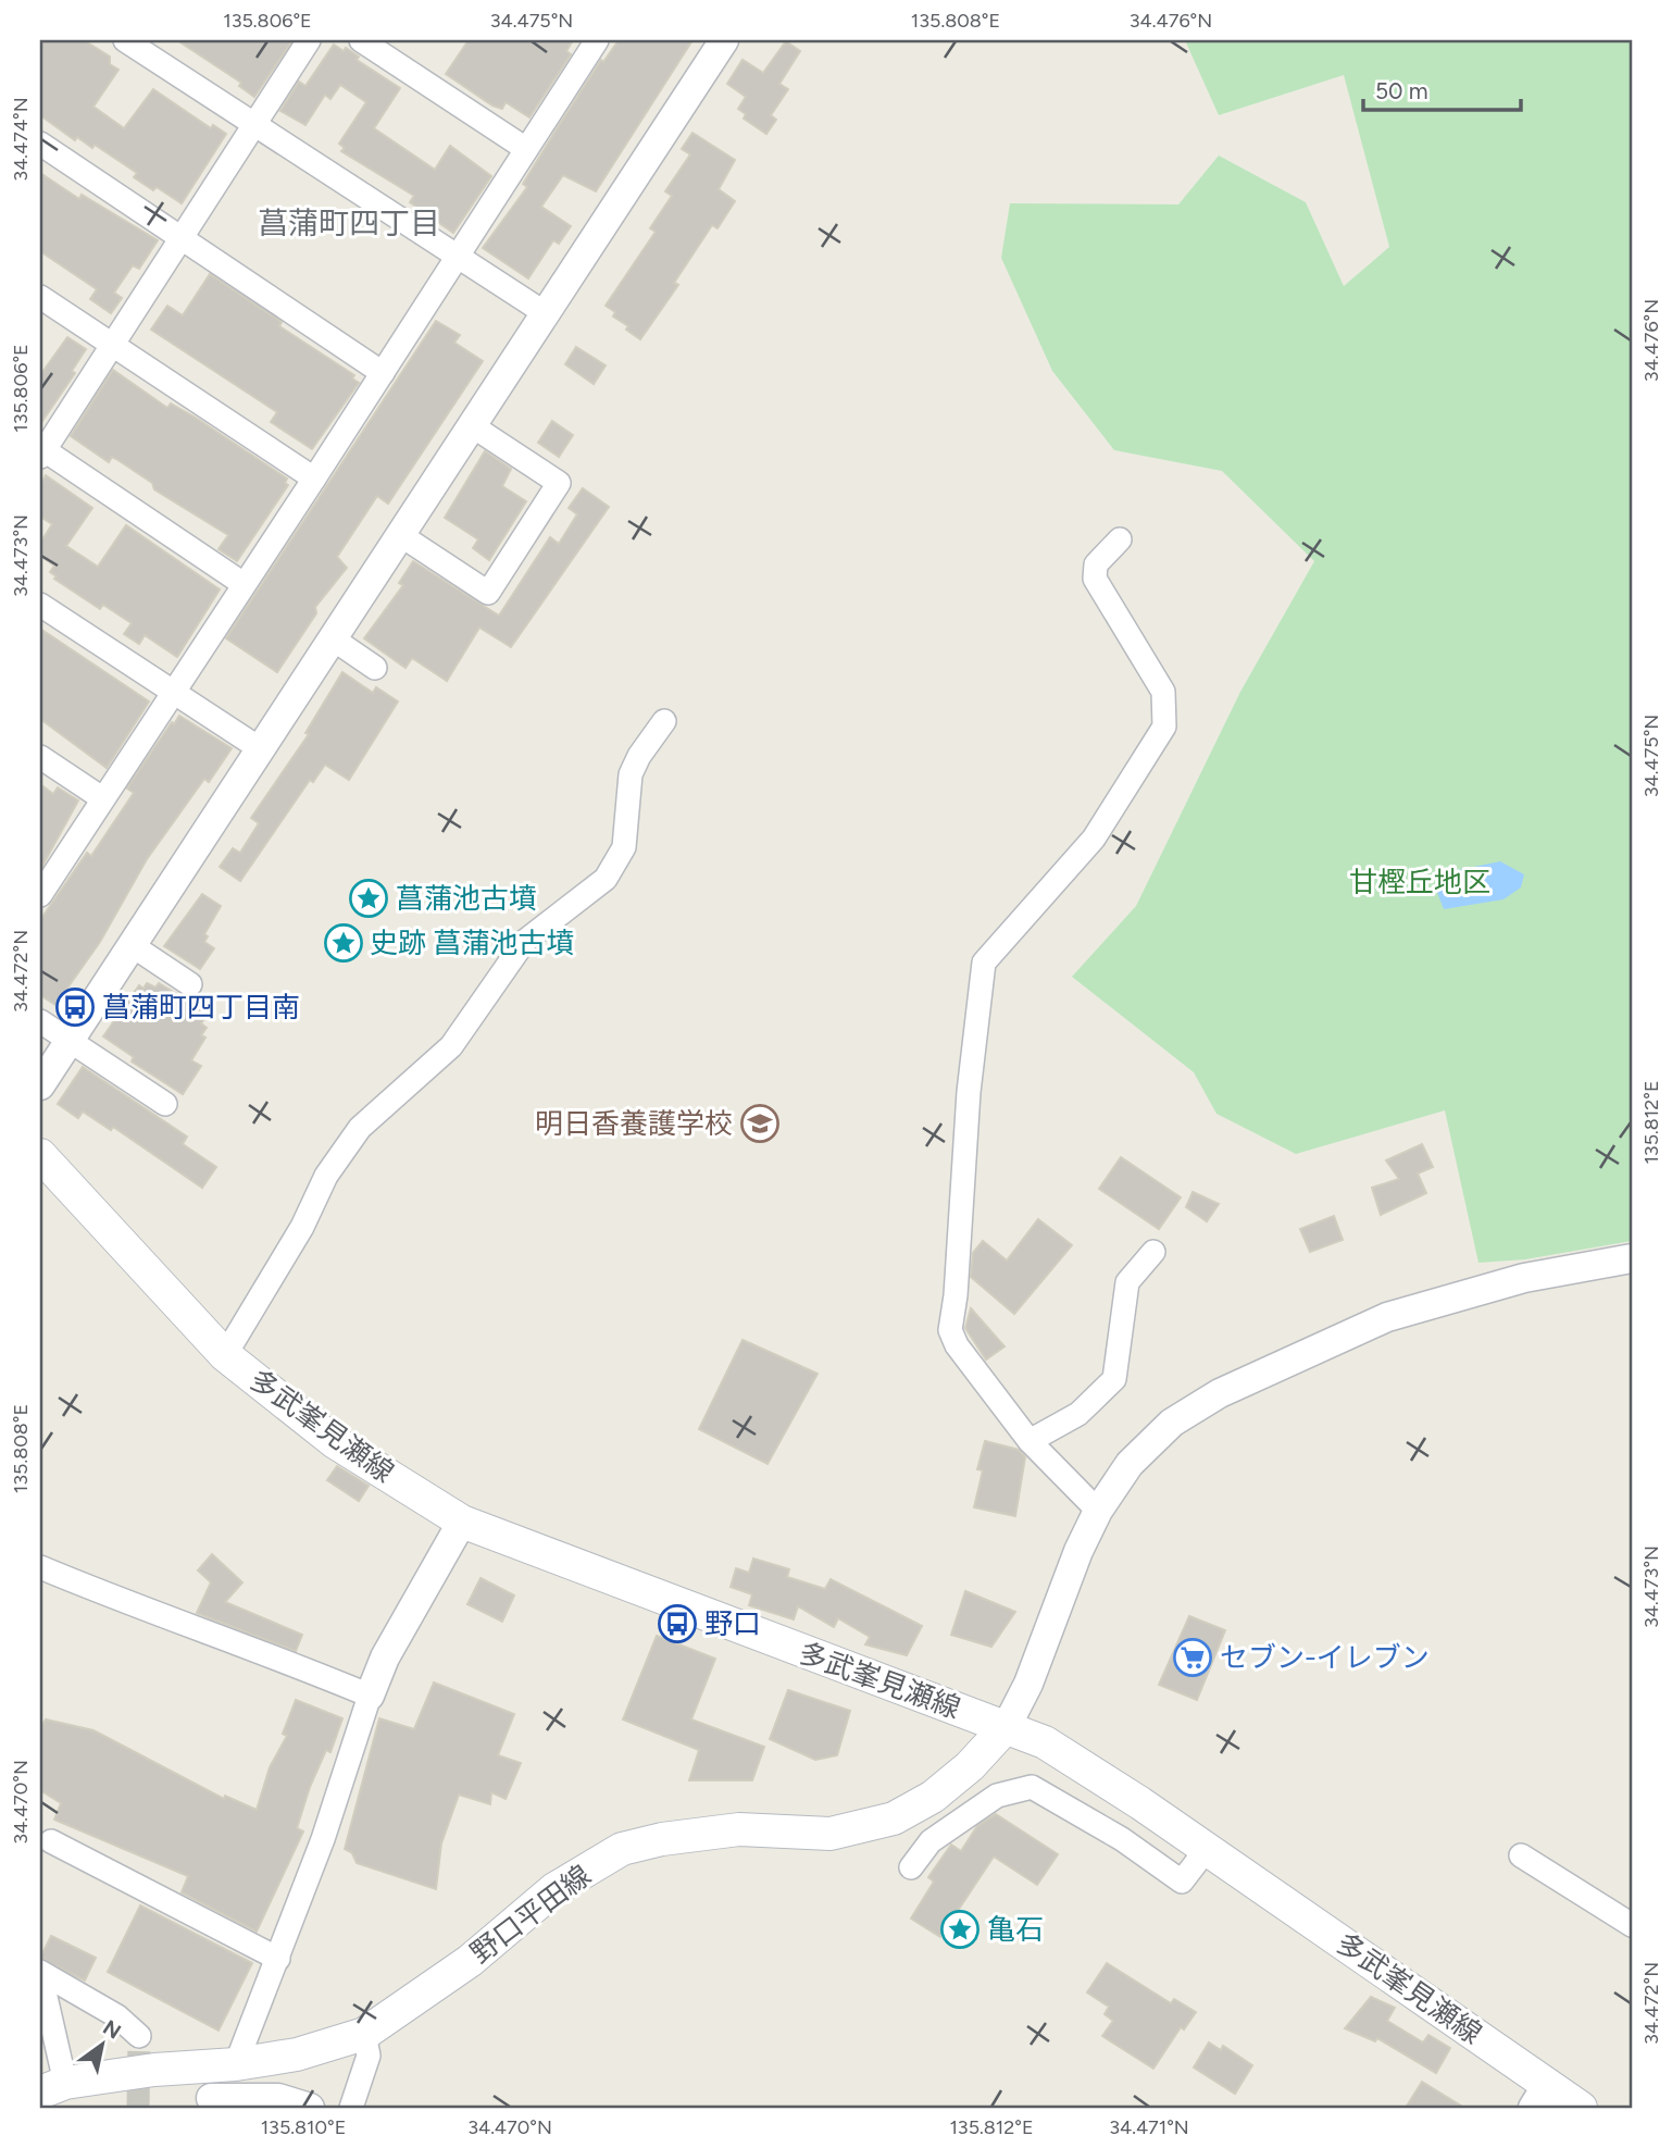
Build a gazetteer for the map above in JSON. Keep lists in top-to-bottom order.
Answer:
{
  "streets": {
    "main road": ["多武峯見瀬線", "野口平田線"]
  },
  "crossings": [
    ["多武峯見瀬線", "野口平田線"]
  ],
  "districts": ["菖蒲町四丁目"],
  "parks": ["甘樫丘地区"],
  "places": {
    "place": ["菖蒲池古墳", "史跡 菖蒲池古墳", "亀石"],
    "bus stop": ["菖蒲町四丁目南", "野口"],
    "school or university": ["明日香養護学校"],
    "supermarket": ["セブン-イレブン"]
  },
  "scale_bar": "50 m",
  "north": "top right",
  "coordinates": [
    "135.806°E",
    "34.475°N",
    "135.808°E",
    "34.476°N",
    "34.474°N",
    "34.473°N",
    "34.472°N",
    "135.812°E",
    "34.470°N",
    "135.810°E",
    "34.471°N"
  ]
}
